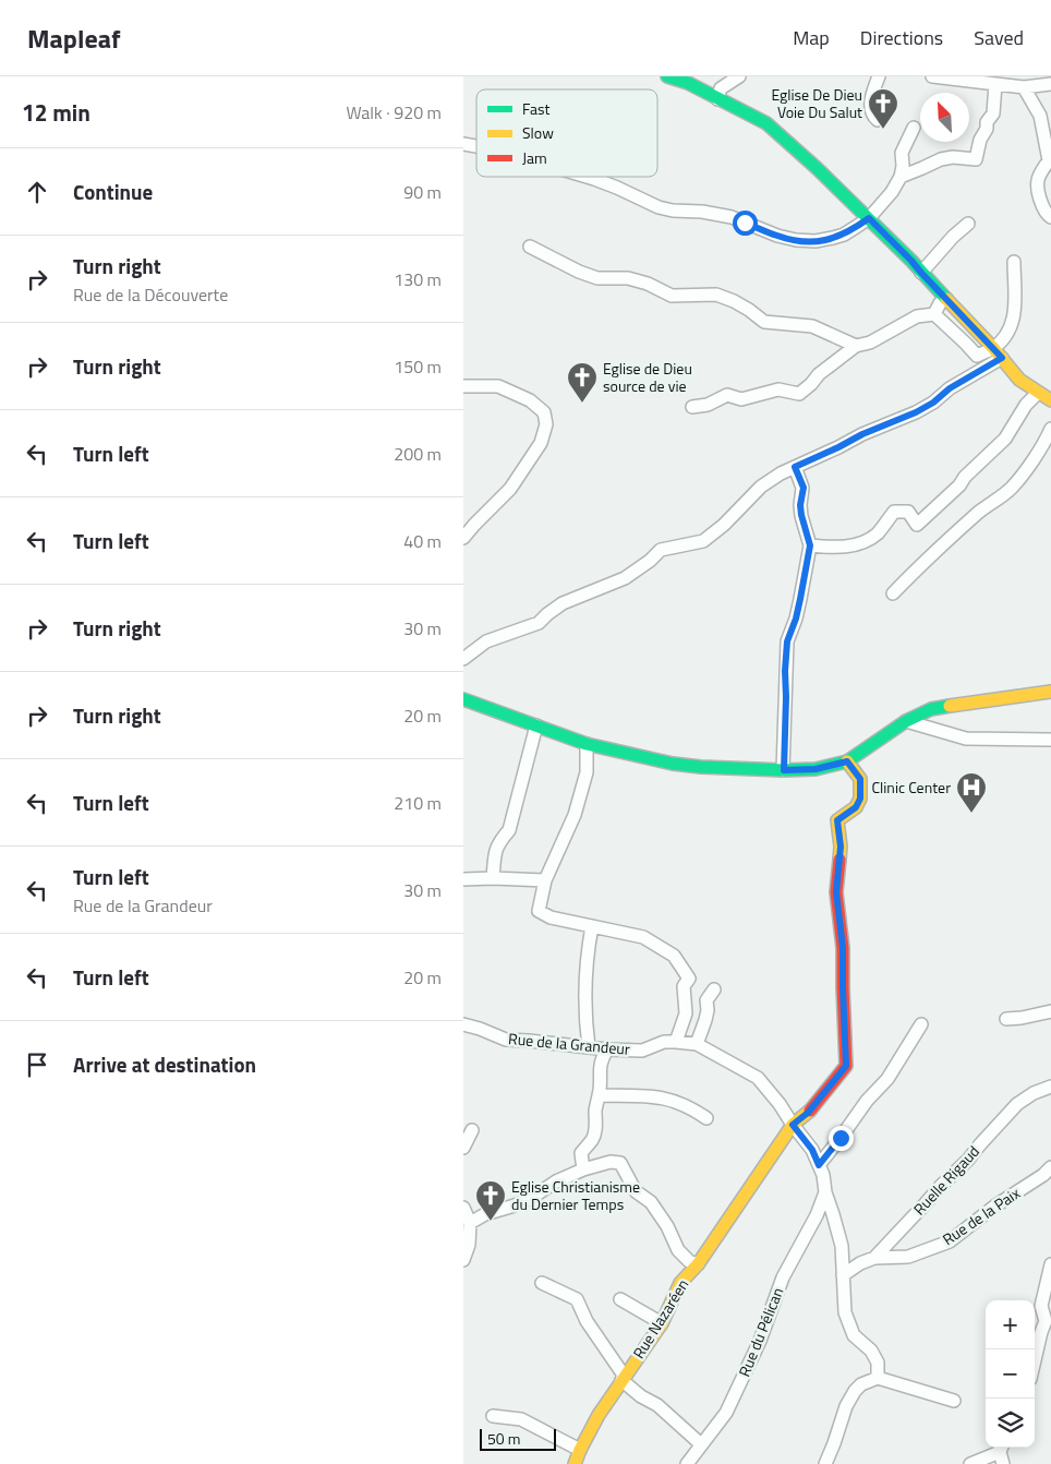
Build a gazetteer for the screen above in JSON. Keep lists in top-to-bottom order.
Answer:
{
  "streets": {
    "street": [
      "Rue de la Grandeur",
      "Ruelle Rigaud",
      "Rue de la Paix",
      "Rue Nazaréen",
      "Rue du Pélican"
    ]
  },
  "crossings": [
    ["Rue de la Grandeur", "Ruelle Rigaud"],
    ["Rue de la Grandeur", "Rue Nazaréen"],
    ["Rue de la Grandeur", "Rue du Pélican"],
    ["Ruelle Rigaud", "Rue de la Paix"]
  ],
  "places": {
    "church": ["Eglise De Dieu Voie Du Salut", "Eglise de Dieu source de vie", "Eglise Christianisme du Dernier Temps"],
    "hospital": ["Clinic Center"]
  },
  "legend": ["Fast", "Slow", "Jam"],
  "scale_bar": "50 m",
  "north": "top left",
  "page": {
    "header": "Mapleaf",
    "nav": ["Map", "Directions", "Saved"],
    "heading": ["12 min", "Walk · 920 m"],
    "list": [
      ["Continue", "90 m"],
      ["Turn right", "Rue de la Découverte", "130 m"],
      ["Turn right", "150 m"],
      ["Turn left", "200 m"],
      ["Turn left", "40 m"],
      ["Turn right", "30 m"],
      ["Turn right", "20 m"],
      ["Turn left", "210 m"],
      ["Turn left", "Rue de la Grandeur", "30 m"],
      ["Turn left", "20 m"],
      "Arrive at destination"
    ],
    "map_buttons": ["+", "−"],
    "scale": "50 m"
  }
}
